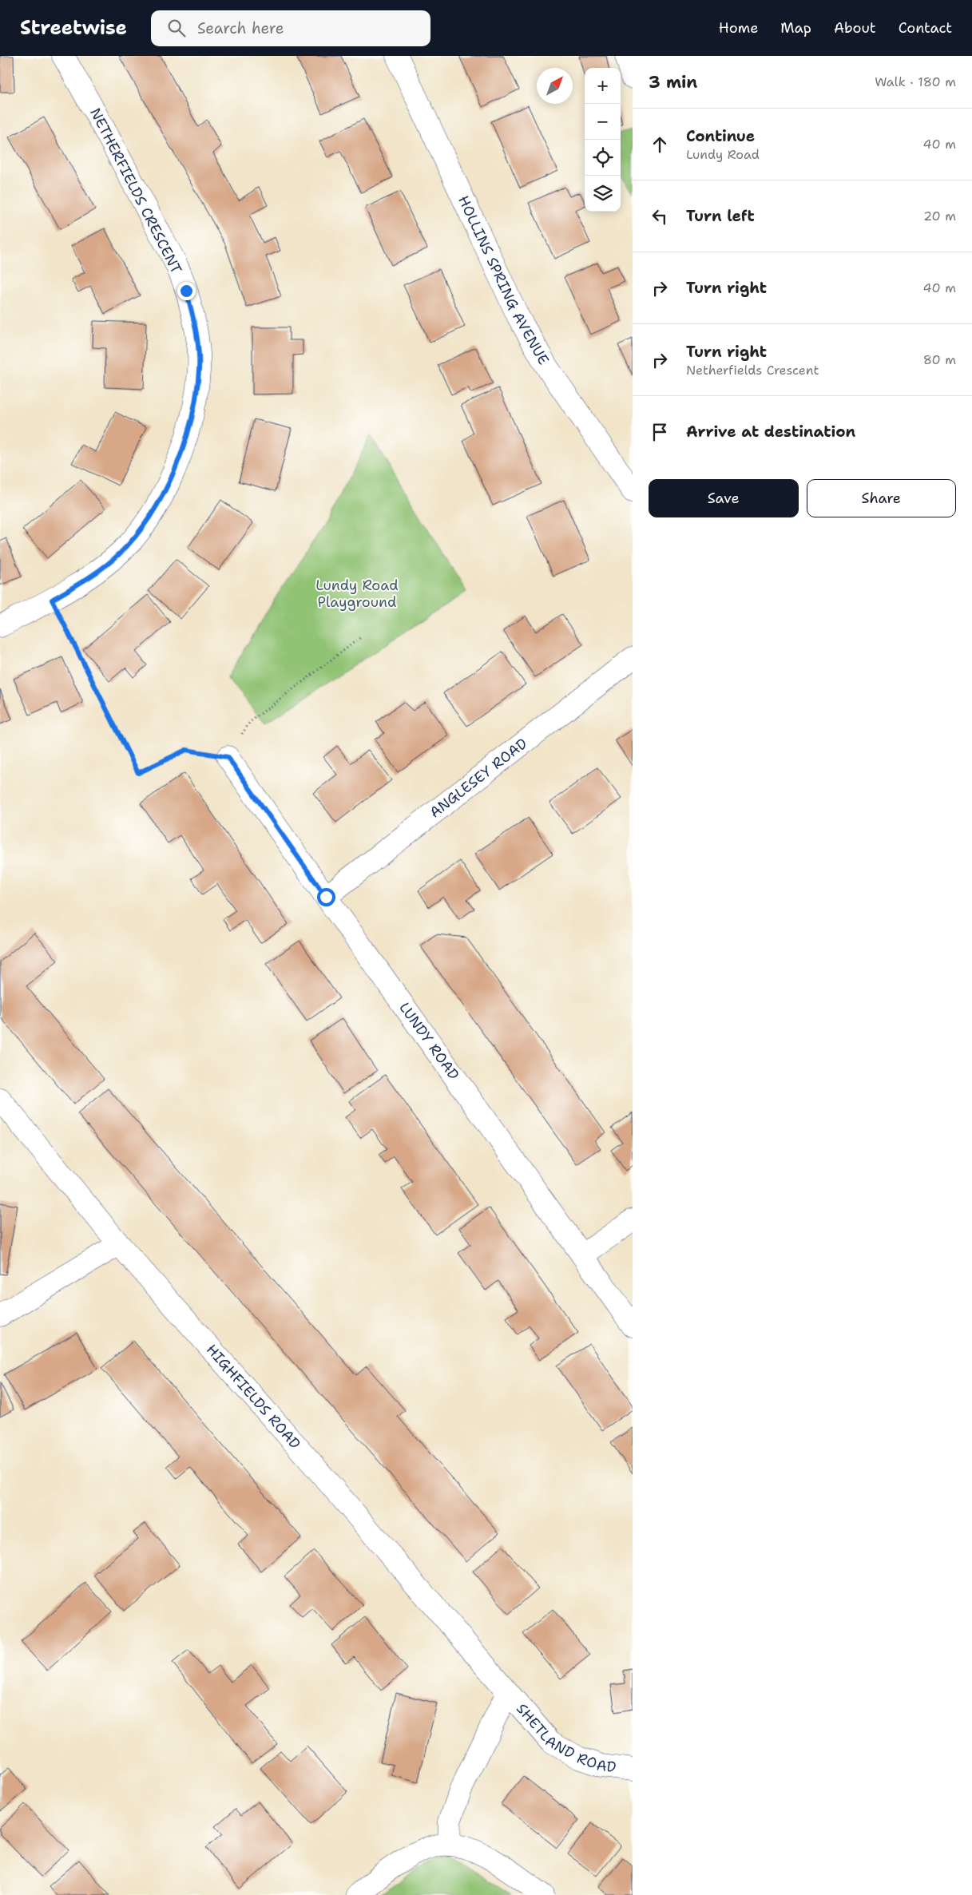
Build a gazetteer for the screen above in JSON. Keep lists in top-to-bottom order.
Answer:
{
  "streets": {
    "street": [
      "NETHERFIELDS CRESCENT",
      "HOLLINS SPRING AVENUE",
      "ANGLESEY ROAD",
      "LUNDY ROAD",
      "HIGHFIELDS ROAD",
      "SHETLAND ROAD"
    ]
  },
  "crossings": [
    ["ANGLESEY ROAD", "LUNDY ROAD"],
    ["HIGHFIELDS ROAD", "SHETLAND ROAD"]
  ],
  "parks": ["Lundy Road Playground"],
  "north": "top right",
  "page": {
    "header": "Streetwise",
    "search": "Search here",
    "nav": [
      "Home",
      "Map",
      "About",
      "Contact"
    ],
    "heading": ["3 min", "Walk · 180 m"],
    "map_buttons": ["+", "−"],
    "list": [
      ["Continue", "Lundy Road", "40 m"],
      ["Turn left", "20 m"],
      ["Turn right", "40 m"],
      ["Turn right", "Netherfields Crescent", "80 m"],
      "Arrive at destination"
    ],
    "buttons": ["Save", "Share"]
  }
}
